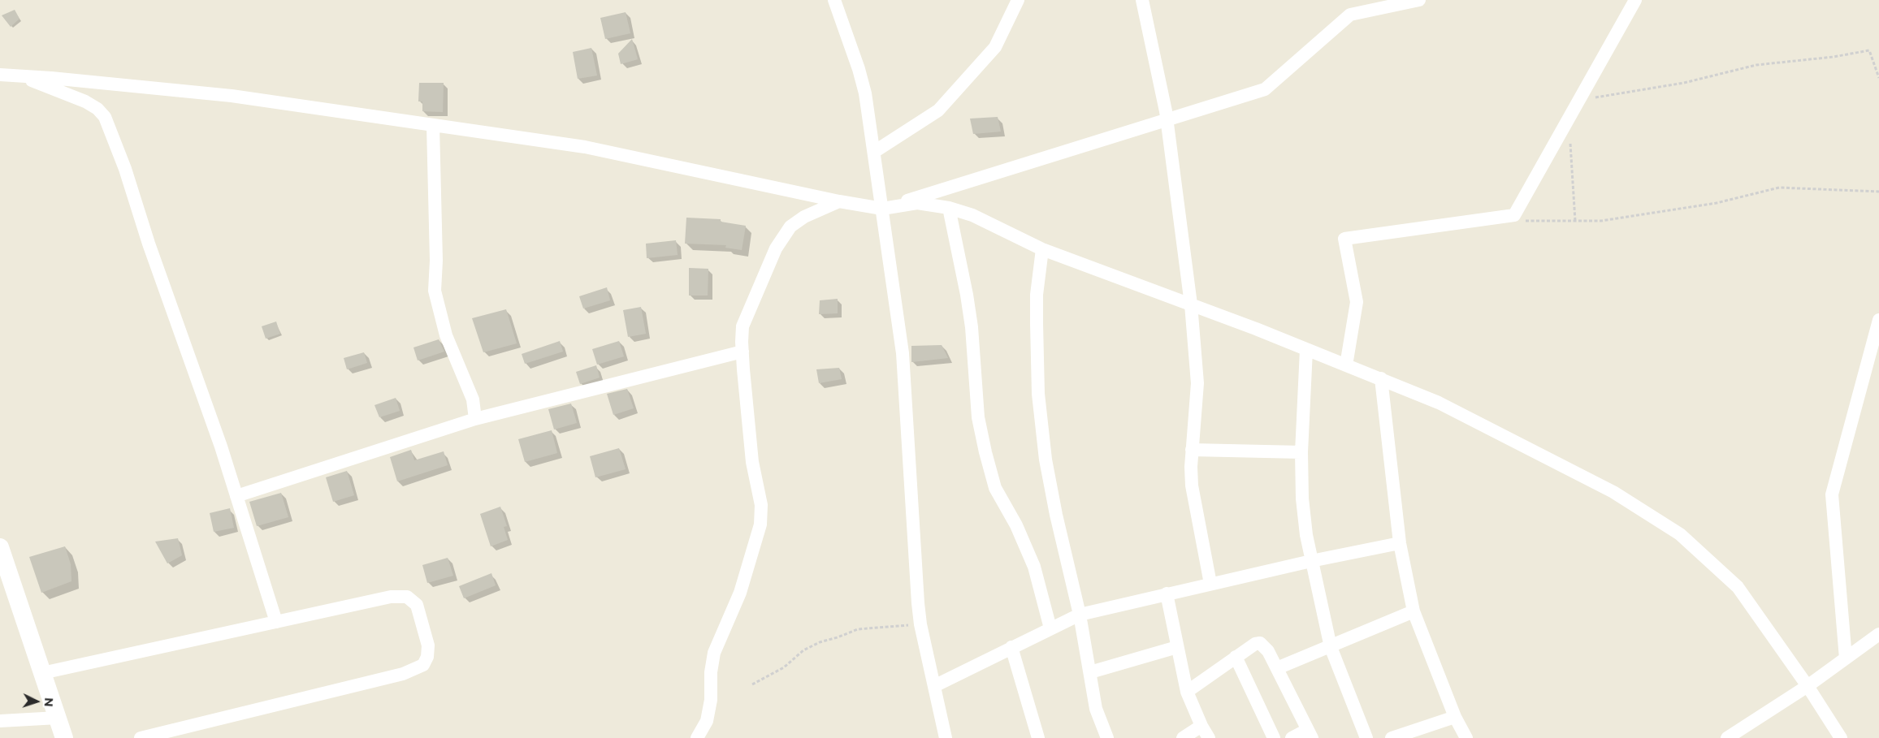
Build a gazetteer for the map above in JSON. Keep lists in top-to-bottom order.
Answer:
{
  "north": "right"
}
